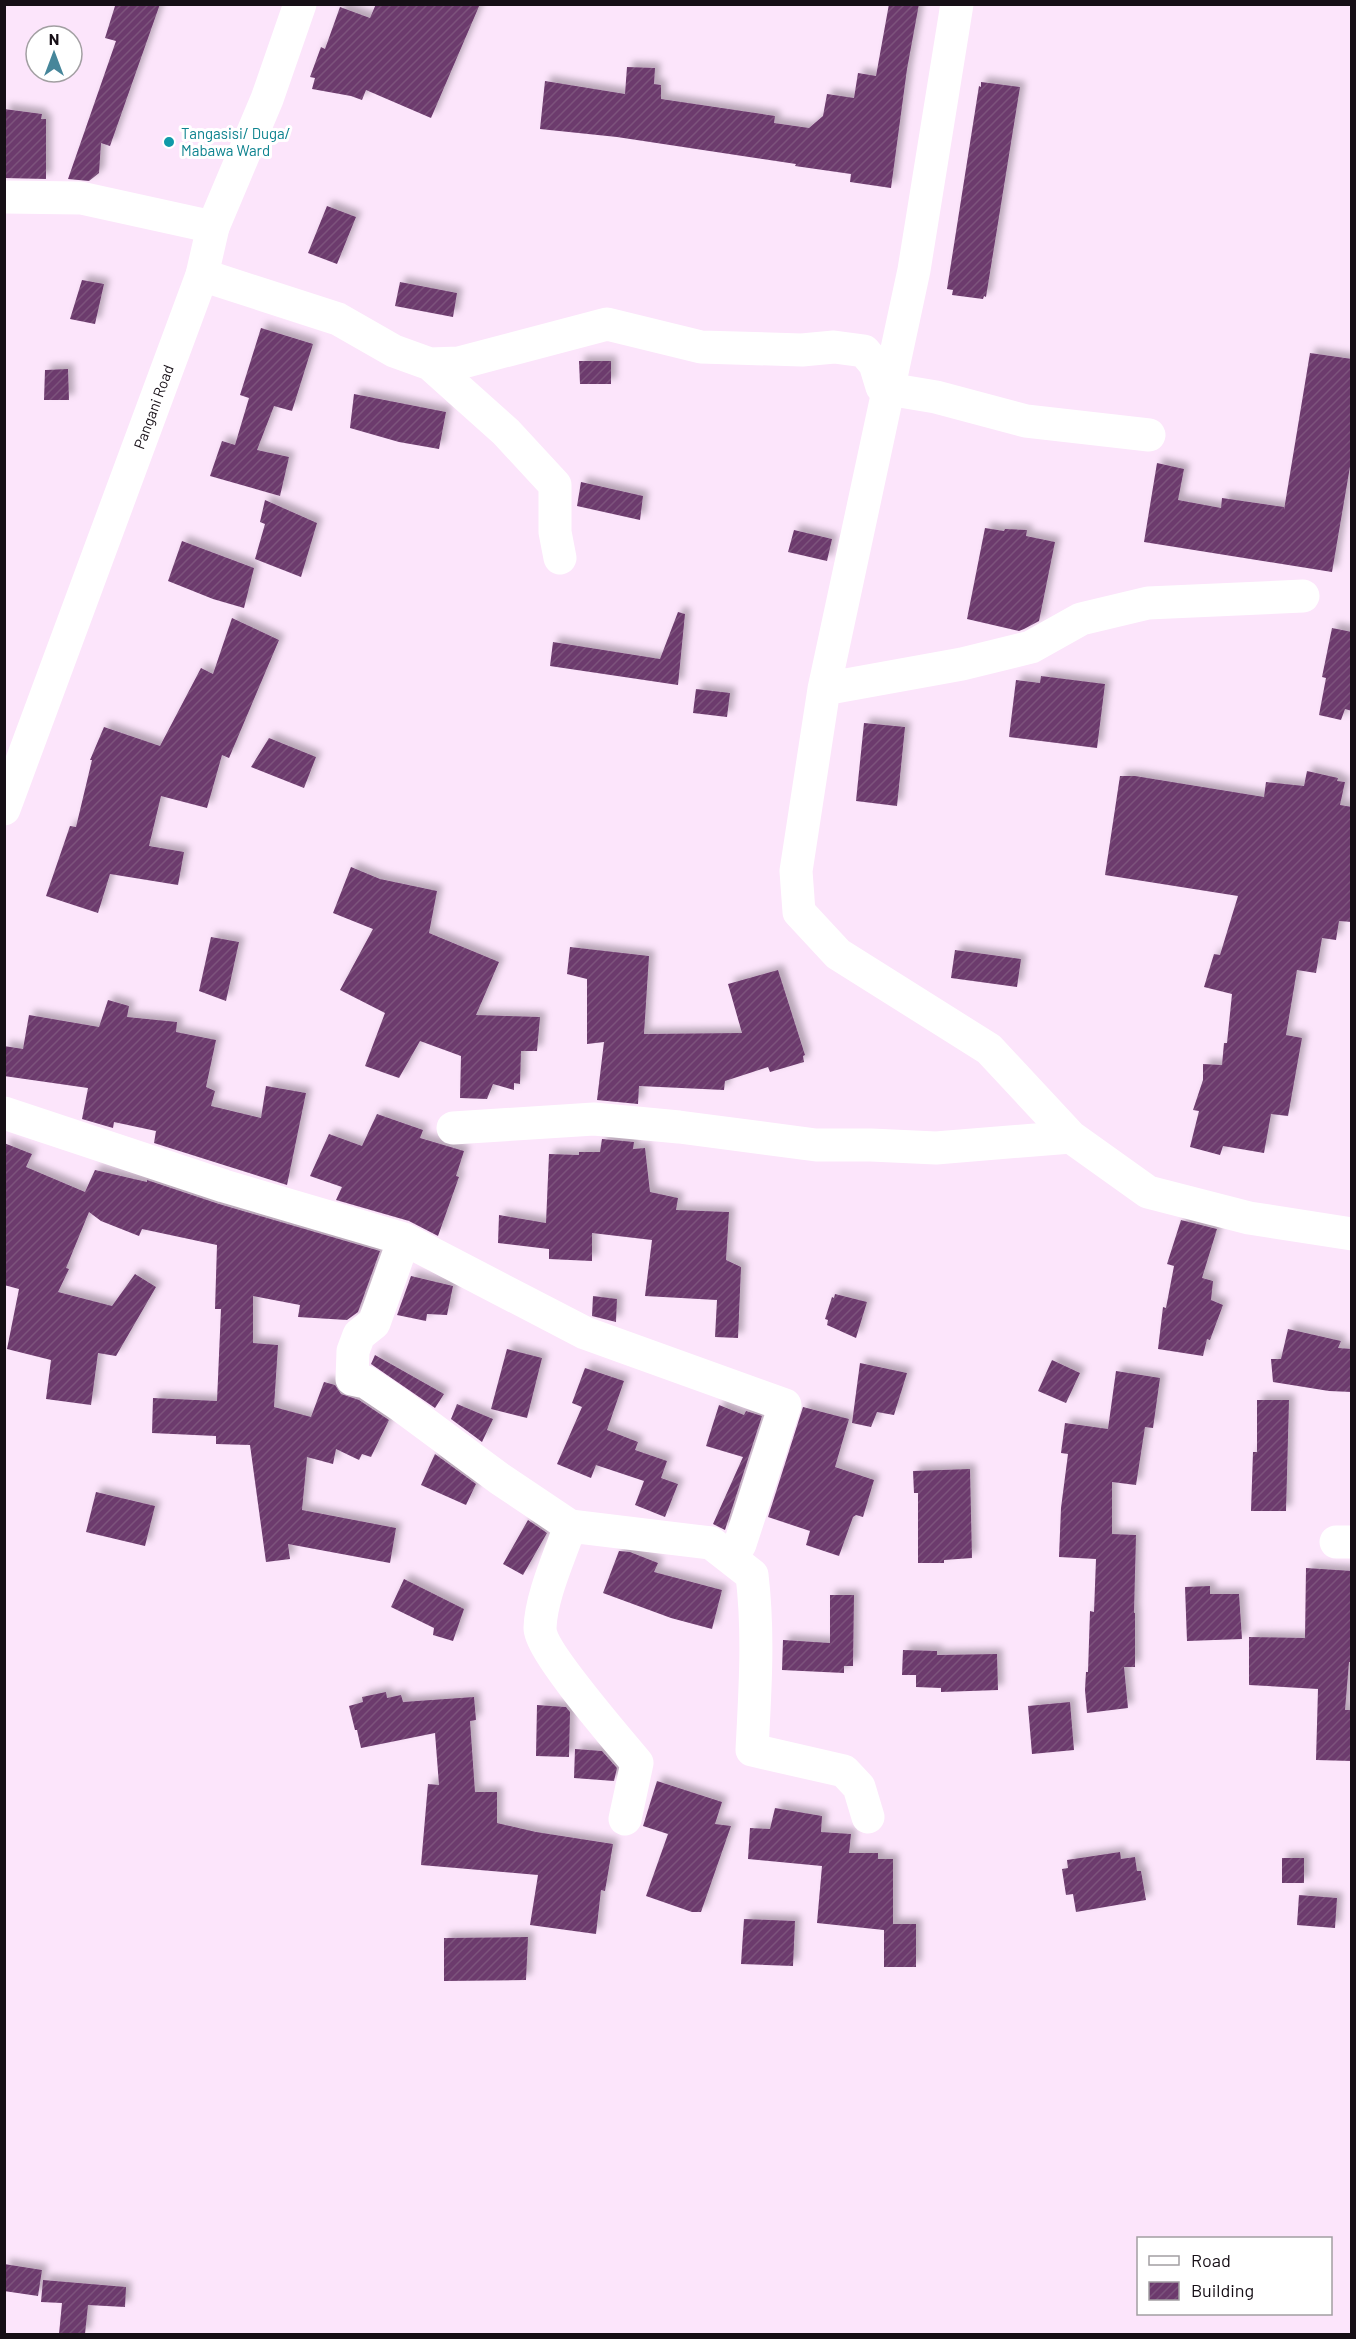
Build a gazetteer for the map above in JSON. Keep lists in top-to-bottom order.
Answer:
{
  "streets": {
    "street": ["Pangani Road"]
  },
  "places": ["Tangasisi/ Duga/ Mabawa Ward"],
  "legend": ["Road", "Building"],
  "north": "top"
}
